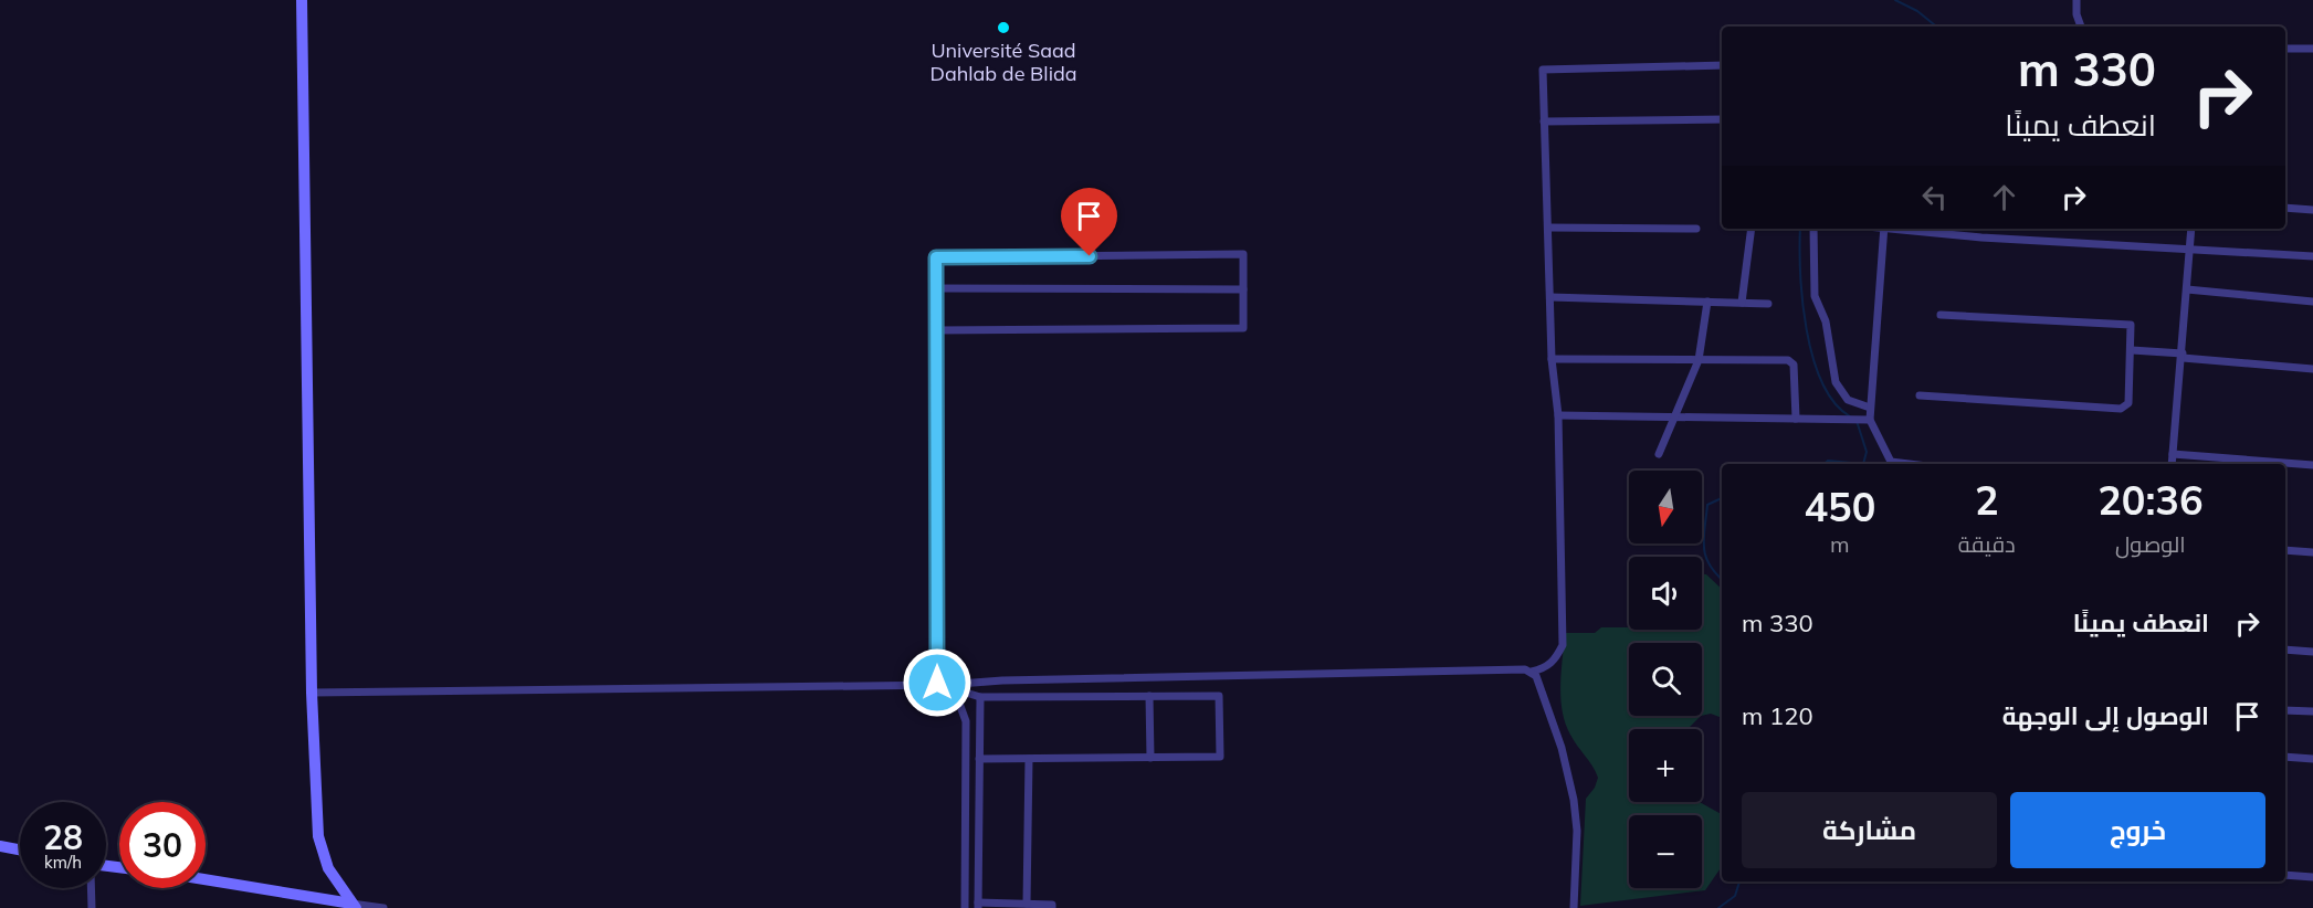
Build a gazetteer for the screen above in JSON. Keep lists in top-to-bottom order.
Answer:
{
  "places": ["Université Saad Dahlab de Blida"],
  "north": "bottom",
  "page": {
    "turn": ["330 m", "انعطف يمينًا"],
    "eta": [
      "20:36",
      "الوصول",
      "2",
      "دقيقة",
      "450",
      "m"
    ],
    "map_buttons": ["+", "−"],
    "list": [
      {
        "name": "انعطف يمينًا",
        "value": "330 m"
      },
      {
        "name": "الوصول إلى الوجهة",
        "value": "120 m"
      }
    ],
    "buttons": ["خروج", "مشاركة"],
    "speed": "28 km/h",
    "limit": "30"
  }
}
